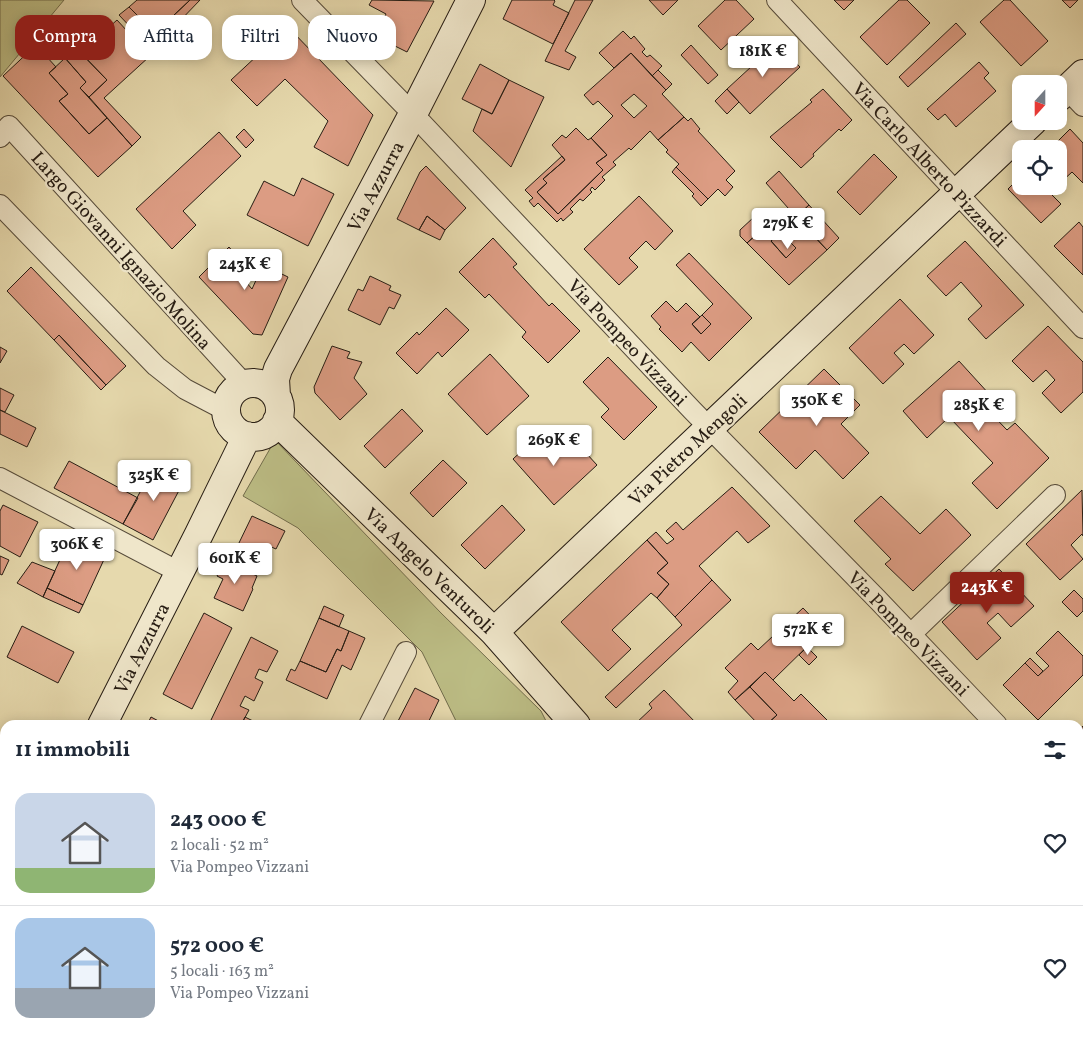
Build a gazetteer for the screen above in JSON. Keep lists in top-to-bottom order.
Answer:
{
  "streets": {
    "main road": ["Via Azzurra", "Via Pietro Mengoli", "Via Angelo Venturoli"],
    "street": ["Via Carlo Alberto Pizzardi", "Largo Giovanni Ignazio Molina", "Via Pompeo Vizzani"]
  },
  "crossings": [
    ["Via Carlo Alberto Pizzardi", "Via Pietro Mengoli"],
    ["Via Azzurra", "Largo Giovanni Ignazio Molina"],
    ["Via Azzurra", "Via Pompeo Vizzani"],
    ["Via Azzurra", "Via Angelo Venturoli"],
    ["Largo Giovanni Ignazio Molina", "Via Angelo Venturoli"],
    ["Via Pompeo Vizzani", "Via Pietro Mengoli"],
    ["Via Pietro Mengoli", "Via Angelo Venturoli"]
  ],
  "north": "bottom",
  "page": {
    "chip": [
      "Compra",
      "Affitta",
      "Filtri",
      "Nuovo"
    ],
    "price": [
      "181K €",
      "279K €",
      "243K €",
      "350K €",
      "285K €",
      "269K €",
      "325K €",
      "306K €",
      "601K €",
      "243K €",
      "572K €"
    ],
    "heading": "11 immobili",
    "list": [
      {
        "name": "243 000 €",
        "note": "2 locali · 52 m² · Via Pompeo Vizzani"
      },
      {
        "name": "572 000 €",
        "note": "5 locali · 163 m² · Via Pompeo Vizzani"
      }
    ]
  }
}
